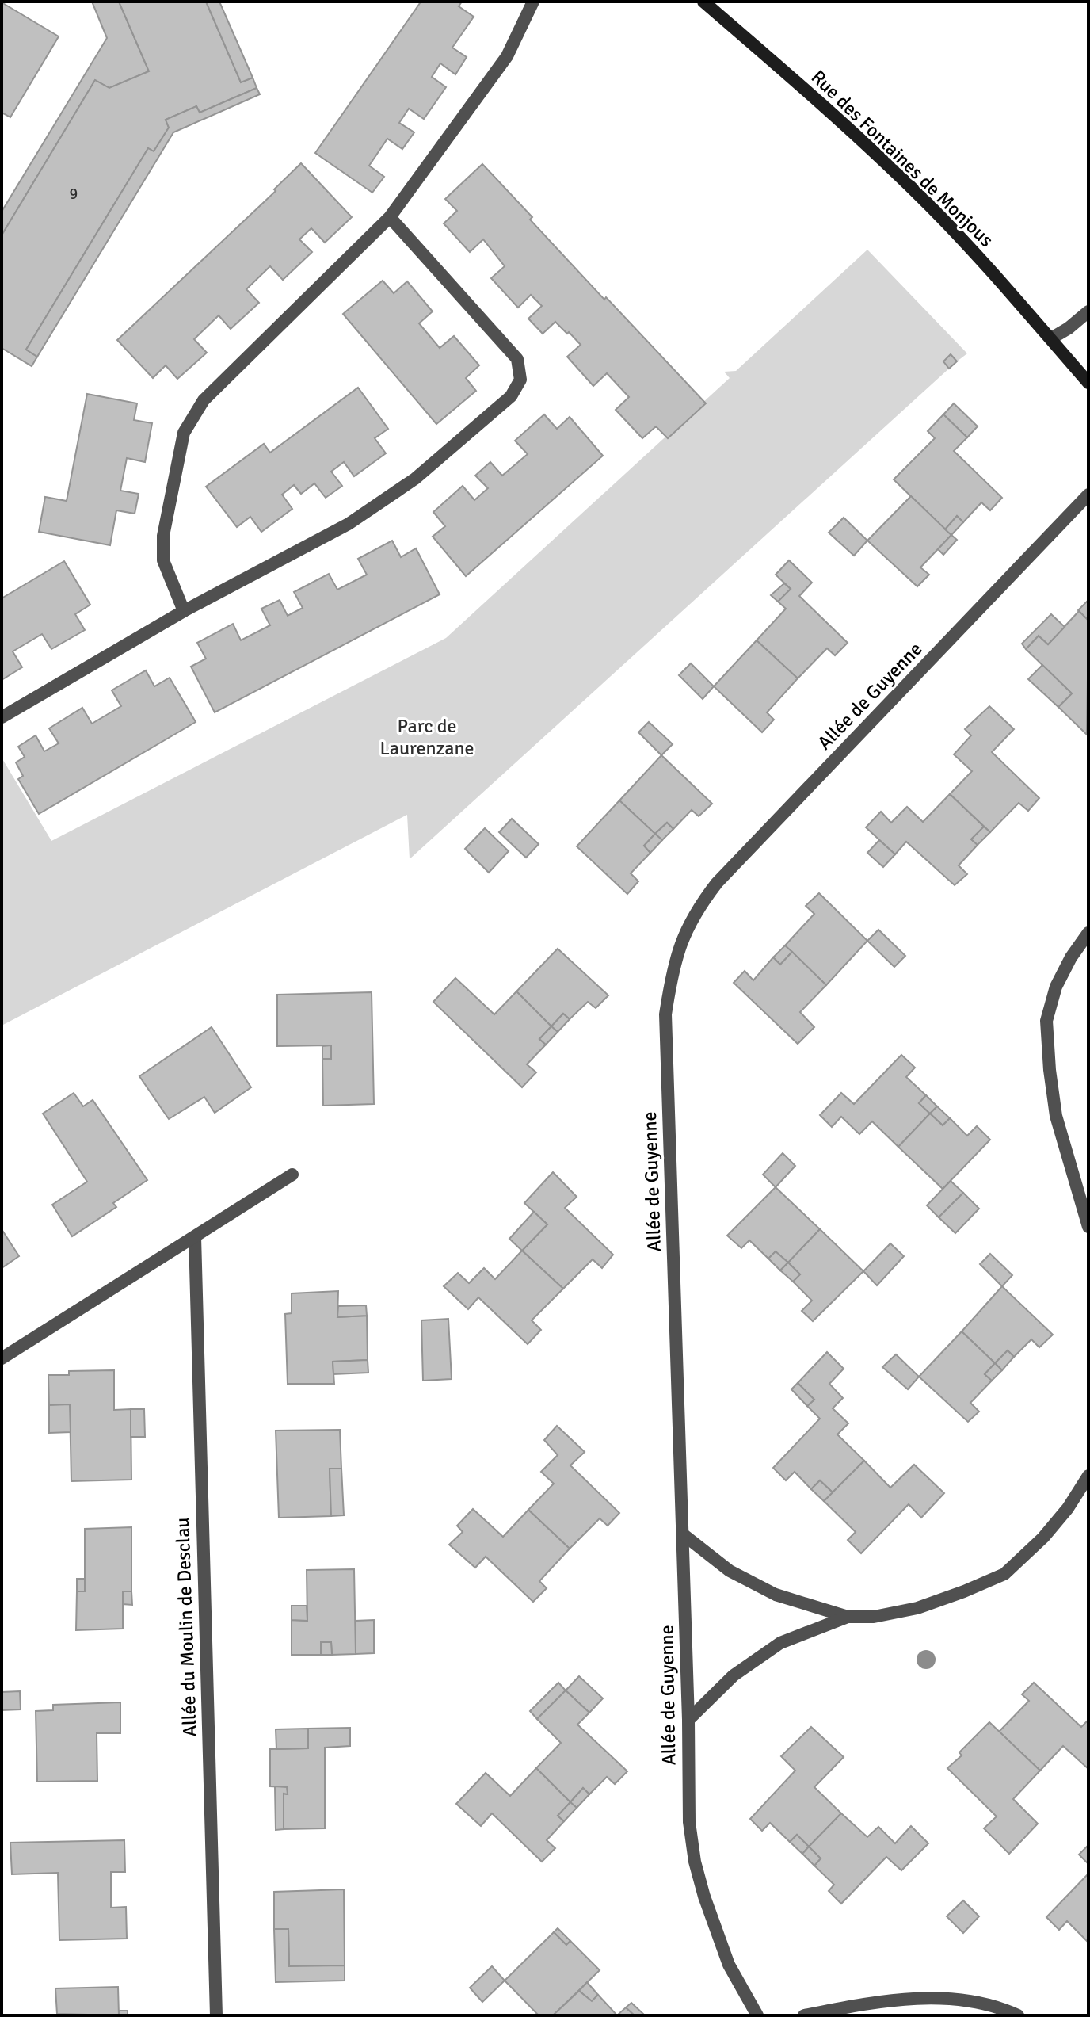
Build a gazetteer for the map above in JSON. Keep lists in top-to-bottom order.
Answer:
{
  "streets": {
    "street": ["Rue des Fontaines de Monjous", "Allée de Guyenne", "Allée du Moulin de Desclau"]
  },
  "parks": ["Parc de Laurenzane"],
  "house_numbers": ["9"]
}
